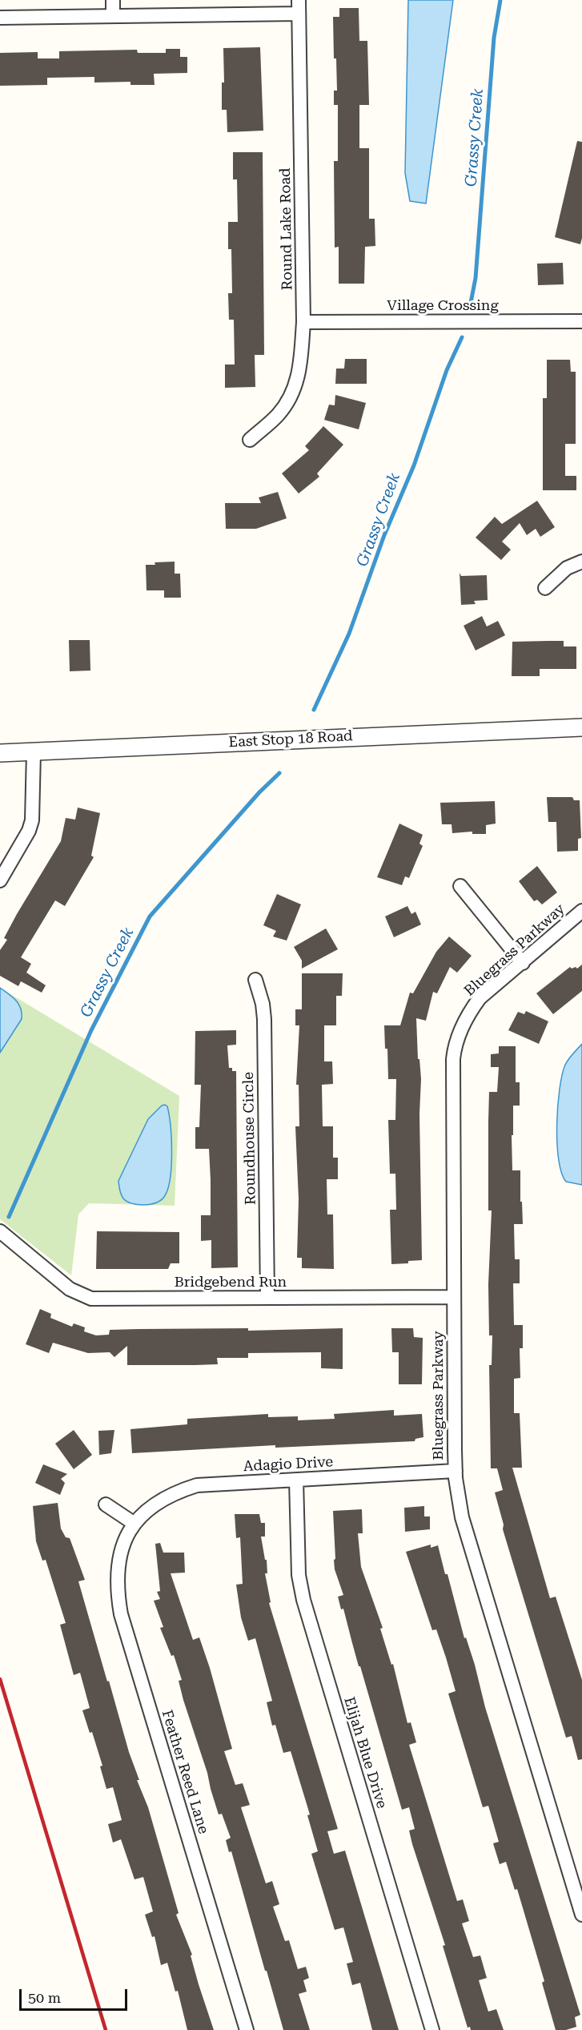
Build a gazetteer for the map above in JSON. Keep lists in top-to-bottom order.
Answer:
{
  "streets": {
    "street": [
      "Round Lake Road",
      "Village Crossing",
      "East Stop 18 Road",
      "Bluegrass Parkway",
      "Roundhouse Circle",
      "Bridgebend Run",
      "Adagio Drive",
      "Elijah Blue Drive",
      "Feather Reed Lane"
    ]
  },
  "crossings": [
    ["Round Lake Road", "Village Crossing"],
    ["Bluegrass Parkway", "Bridgebend Run"],
    ["Bluegrass Parkway", "Adagio Drive"],
    ["Roundhouse Circle", "Bridgebend Run"],
    ["Adagio Drive", "Elijah Blue Drive"],
    ["Adagio Drive", "Feather Reed Lane"]
  ],
  "water": ["Grassy Creek"],
  "scale_bar": "50 m"
}
